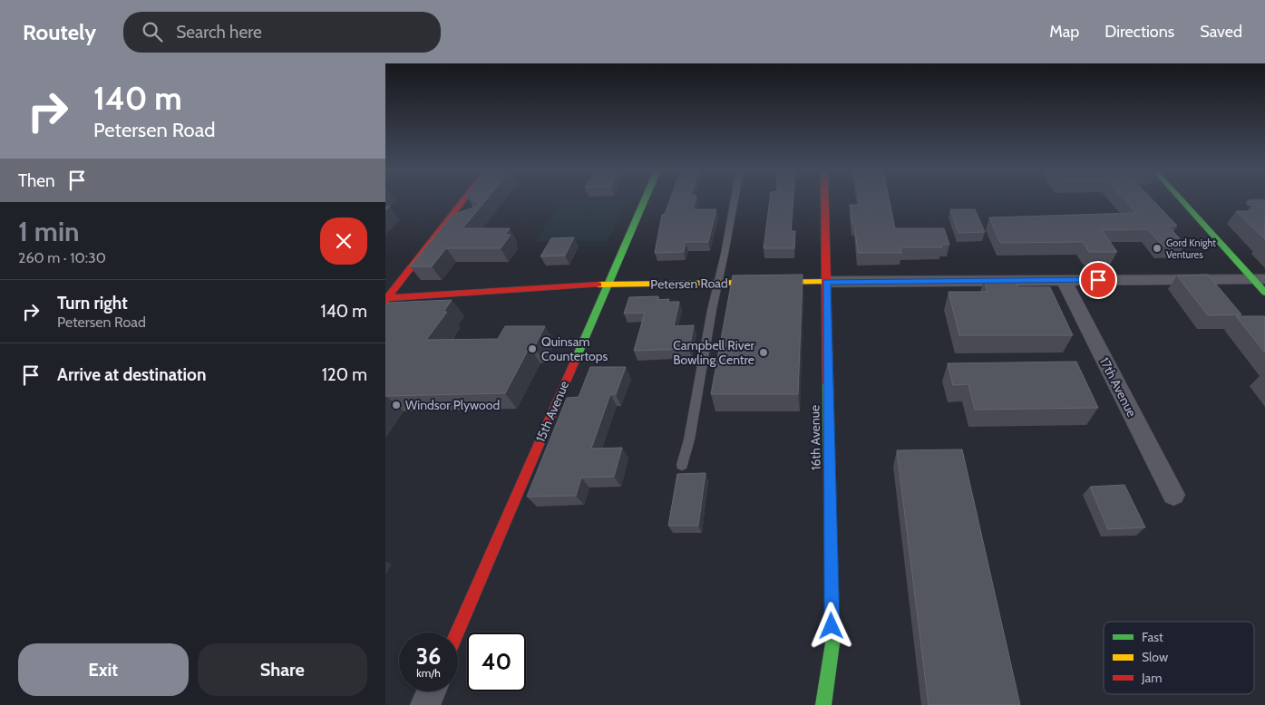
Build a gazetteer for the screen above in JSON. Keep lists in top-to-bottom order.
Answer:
{
  "streets": {
    "street": [
      "Petersen Road",
      "17th Avenue",
      "15th Avenue",
      "16th Avenue"
    ]
  },
  "crossings": [
    ["Petersen Road", "17th Avenue"],
    ["Petersen Road", "15th Avenue"],
    ["Petersen Road", "16th Avenue"]
  ],
  "places": [
    "Gord Knight Ventures",
    "Quinsam Countertops",
    "Campbell River Bowling Centre",
    "Windsor Plywood"
  ],
  "legend": ["Fast", "Slow", "Jam"],
  "page": {
    "header": "Routely",
    "search": "Search here",
    "nav": ["Map", "Directions", "Saved"],
    "turn": ["140 m", "Petersen Road"],
    "then": "Then",
    "heading": ["1 min", "260 m · 10:30"],
    "list": [
      {
        "name": "Turn right",
        "note": "Petersen Road",
        "value": "140 m"
      },
      {
        "name": "Arrive at destination",
        "value": "120 m"
      }
    ],
    "speed": "36 km/h",
    "limit": "40",
    "buttons": ["Exit", "Share"]
  }
}
